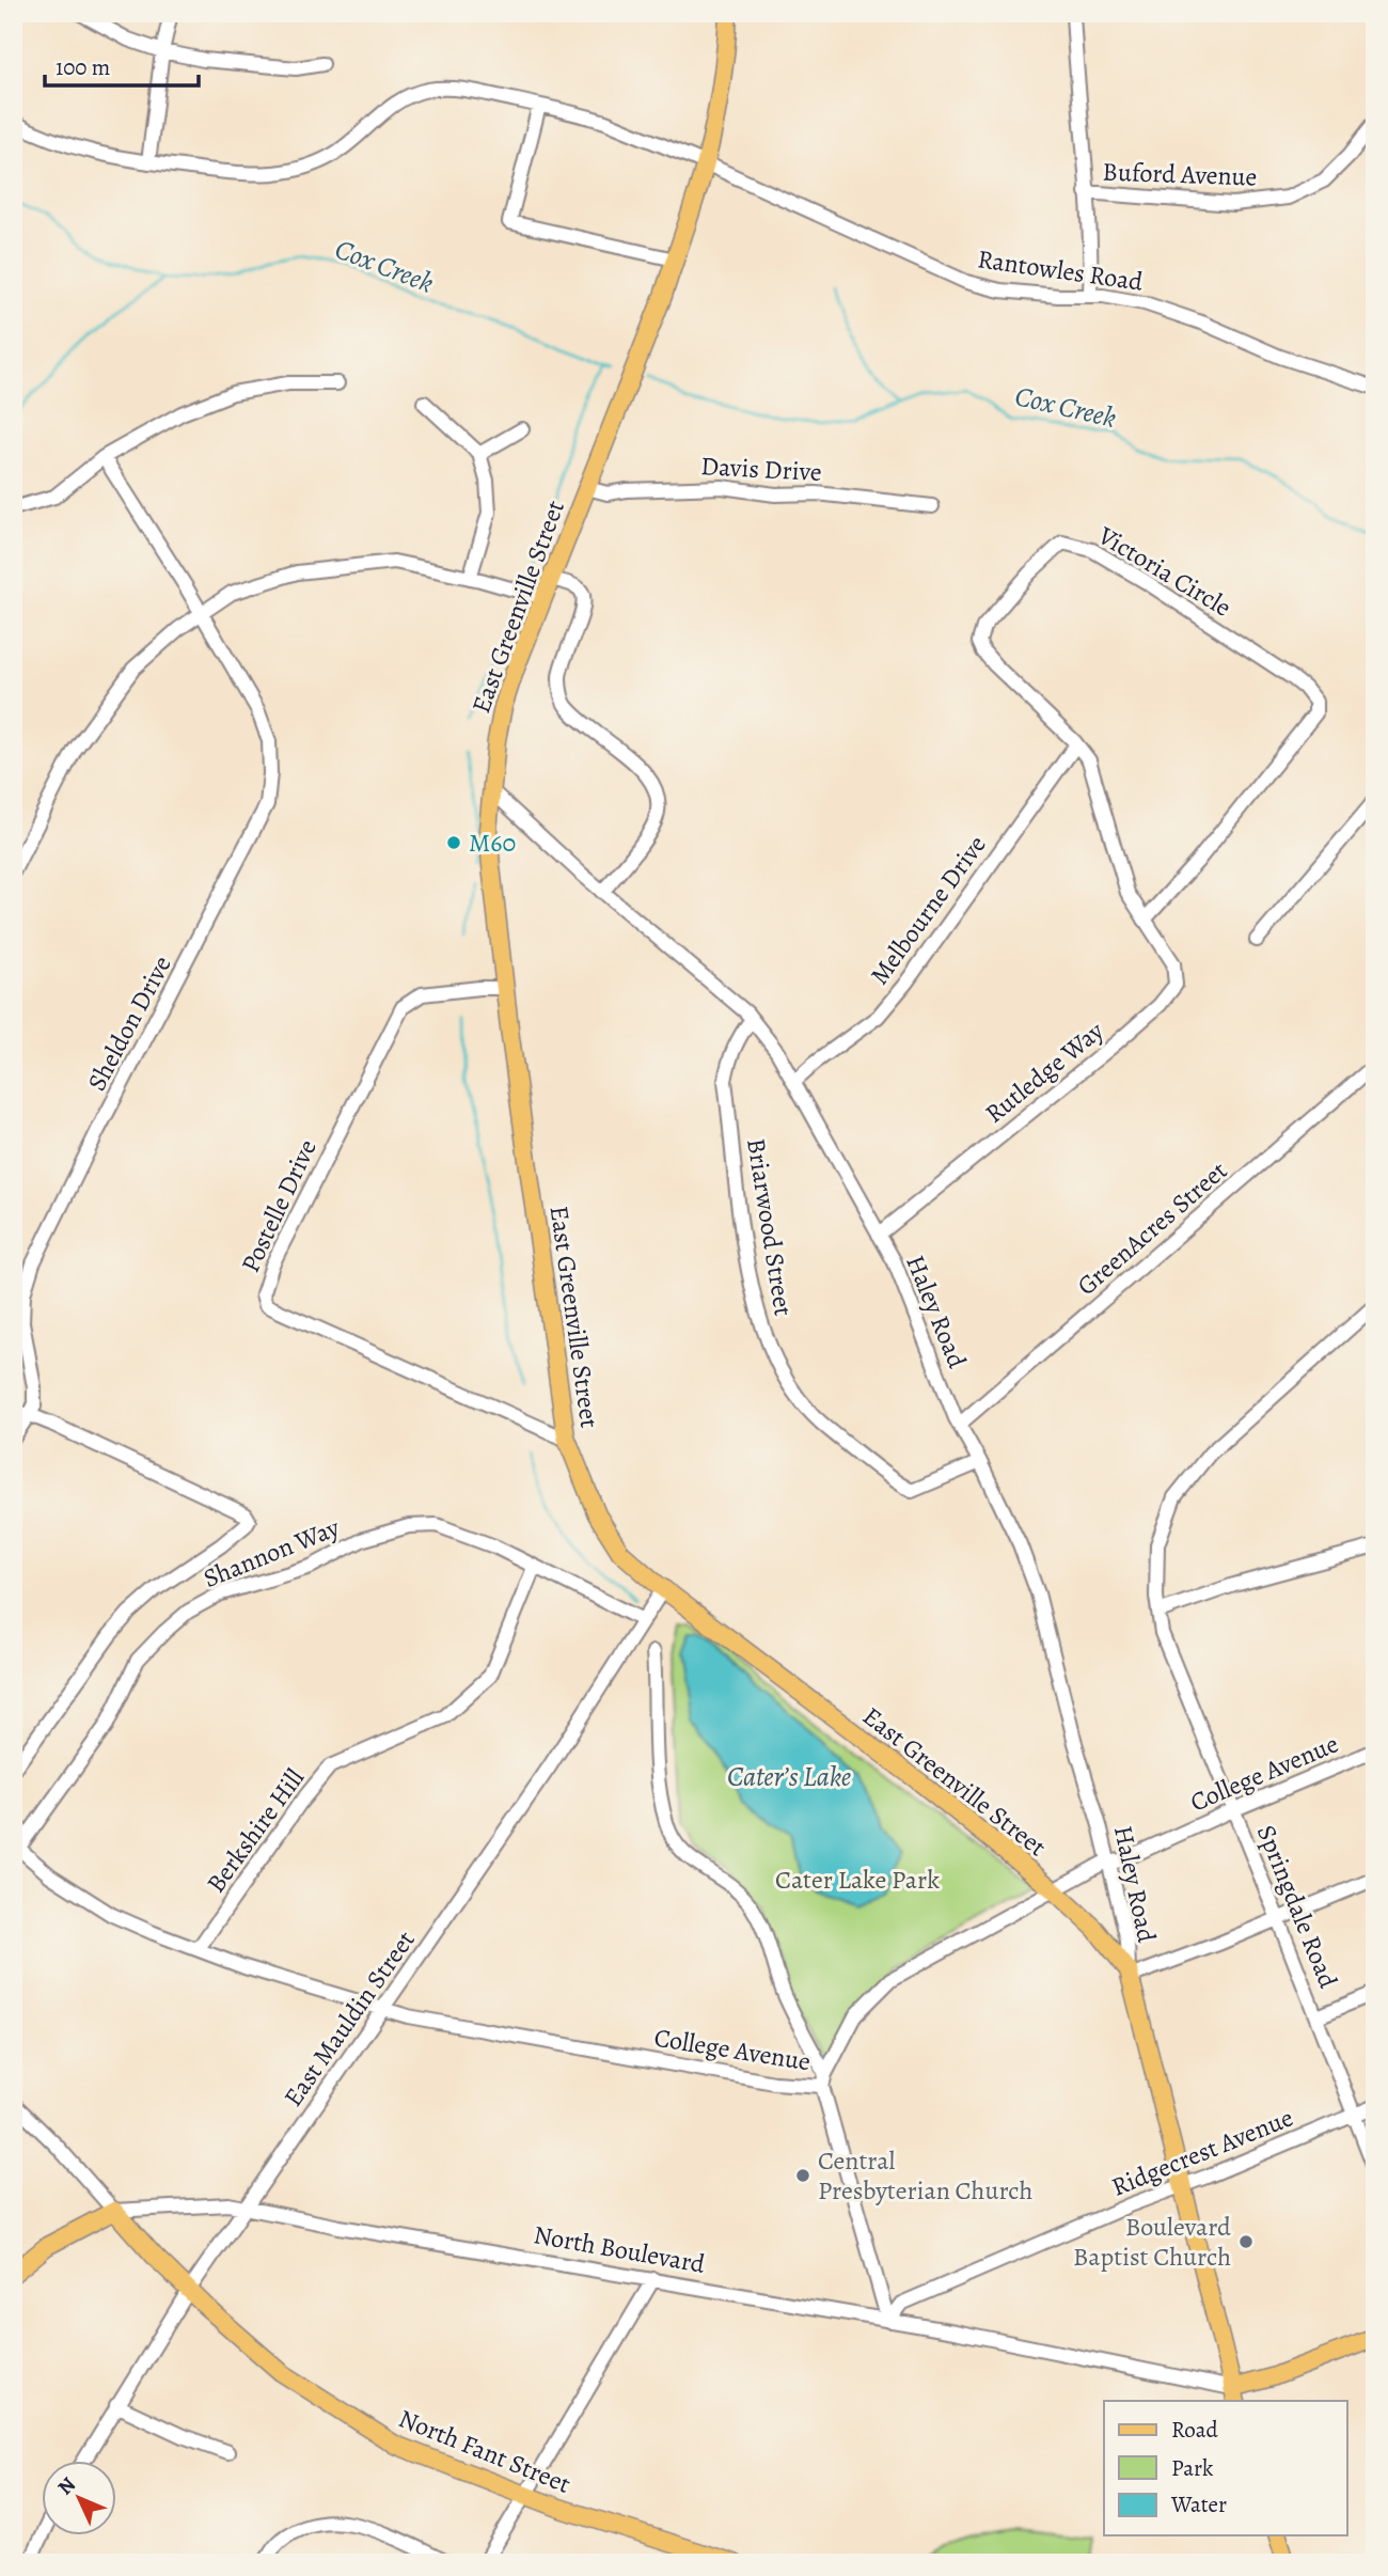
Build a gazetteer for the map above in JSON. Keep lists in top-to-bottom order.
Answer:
{
  "streets": {
    "main road": ["East Greenville Street", "North Boulevard", "North Fant Street"],
    "street": [
      "Buford Avenue",
      "Rantowles Road",
      "Davis Drive",
      "Victoria Circle",
      "Melbourne Drive",
      "Sheldon Drive",
      "Rutledge Way",
      "Postelle Drive",
      "Briarwood Street",
      "GreenAcres Street",
      "Haley Road",
      "Shannon Way",
      "College Avenue",
      "Berkshire Hill",
      "Springdale Road",
      "East Mauldin Street",
      "Ridgecrest Avenue"
    ]
  },
  "crossings": [
    ["Rantowles Road", "East Greenville Street"],
    ["Davis Drive", "East Greenville Street"],
    ["Victoria Circle", "Melbourne Drive"],
    ["Victoria Circle", "Rutledge Way"],
    ["East Greenville Street", "Postelle Drive"],
    ["East Greenville Street", "Haley Road"],
    ["East Greenville Street", "College Avenue"],
    ["East Greenville Street", "East Mauldin Street"],
    ["East Greenville Street", "Ridgecrest Avenue"],
    ["East Greenville Street", "North Boulevard"],
    ["Melbourne Drive", "Haley Road"],
    ["Sheldon Drive", "Shannon Way"],
    ["Rutledge Way", "Haley Road"],
    ["Briarwood Street", "Haley Road"],
    ["GreenAcres Street", "Haley Road"],
    ["Haley Road", "College Avenue"],
    ["Shannon Way", "College Avenue"],
    ["Shannon Way", "Berkshire Hill"],
    ["Shannon Way", "East Mauldin Street"],
    ["College Avenue", "Berkshire Hill"],
    ["College Avenue", "Springdale Road"],
    ["College Avenue", "East Mauldin Street"],
    ["Springdale Road", "Ridgecrest Avenue"],
    ["East Mauldin Street", "North Boulevard"],
    ["East Mauldin Street", "North Fant Street"],
    ["Ridgecrest Avenue", "North Boulevard"],
    ["North Boulevard", "North Fant Street"]
  ],
  "water": ["Cox Creek", "Cater’s Lake"],
  "parks": ["Cater Lake Park"],
  "places": ["M60", "Central Presbyterian Church", "Boulevard Baptist Church"],
  "legend": ["Road", "Park", "Water"],
  "scale_bar": "100 m",
  "north": "top left"
}
